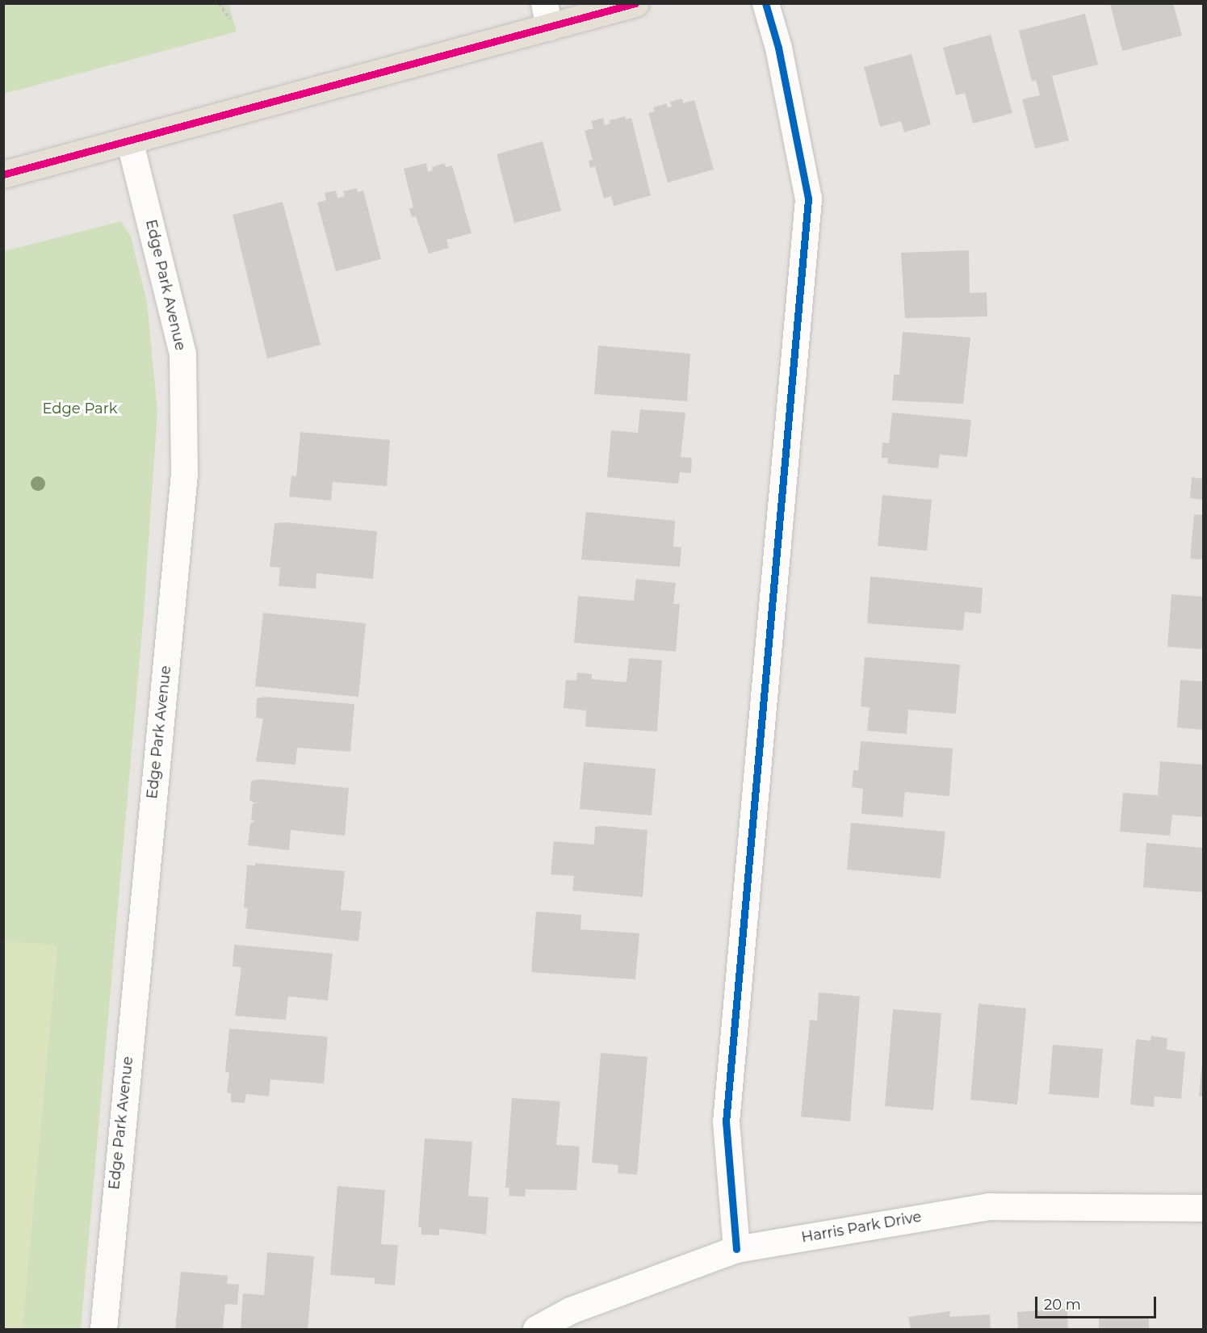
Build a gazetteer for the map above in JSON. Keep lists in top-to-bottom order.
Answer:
{
  "streets": {
    "street": ["Edge Park Avenue", "Harris Park Drive"]
  },
  "parks": ["Edge Park"],
  "scale_bar": "20 m"
}
